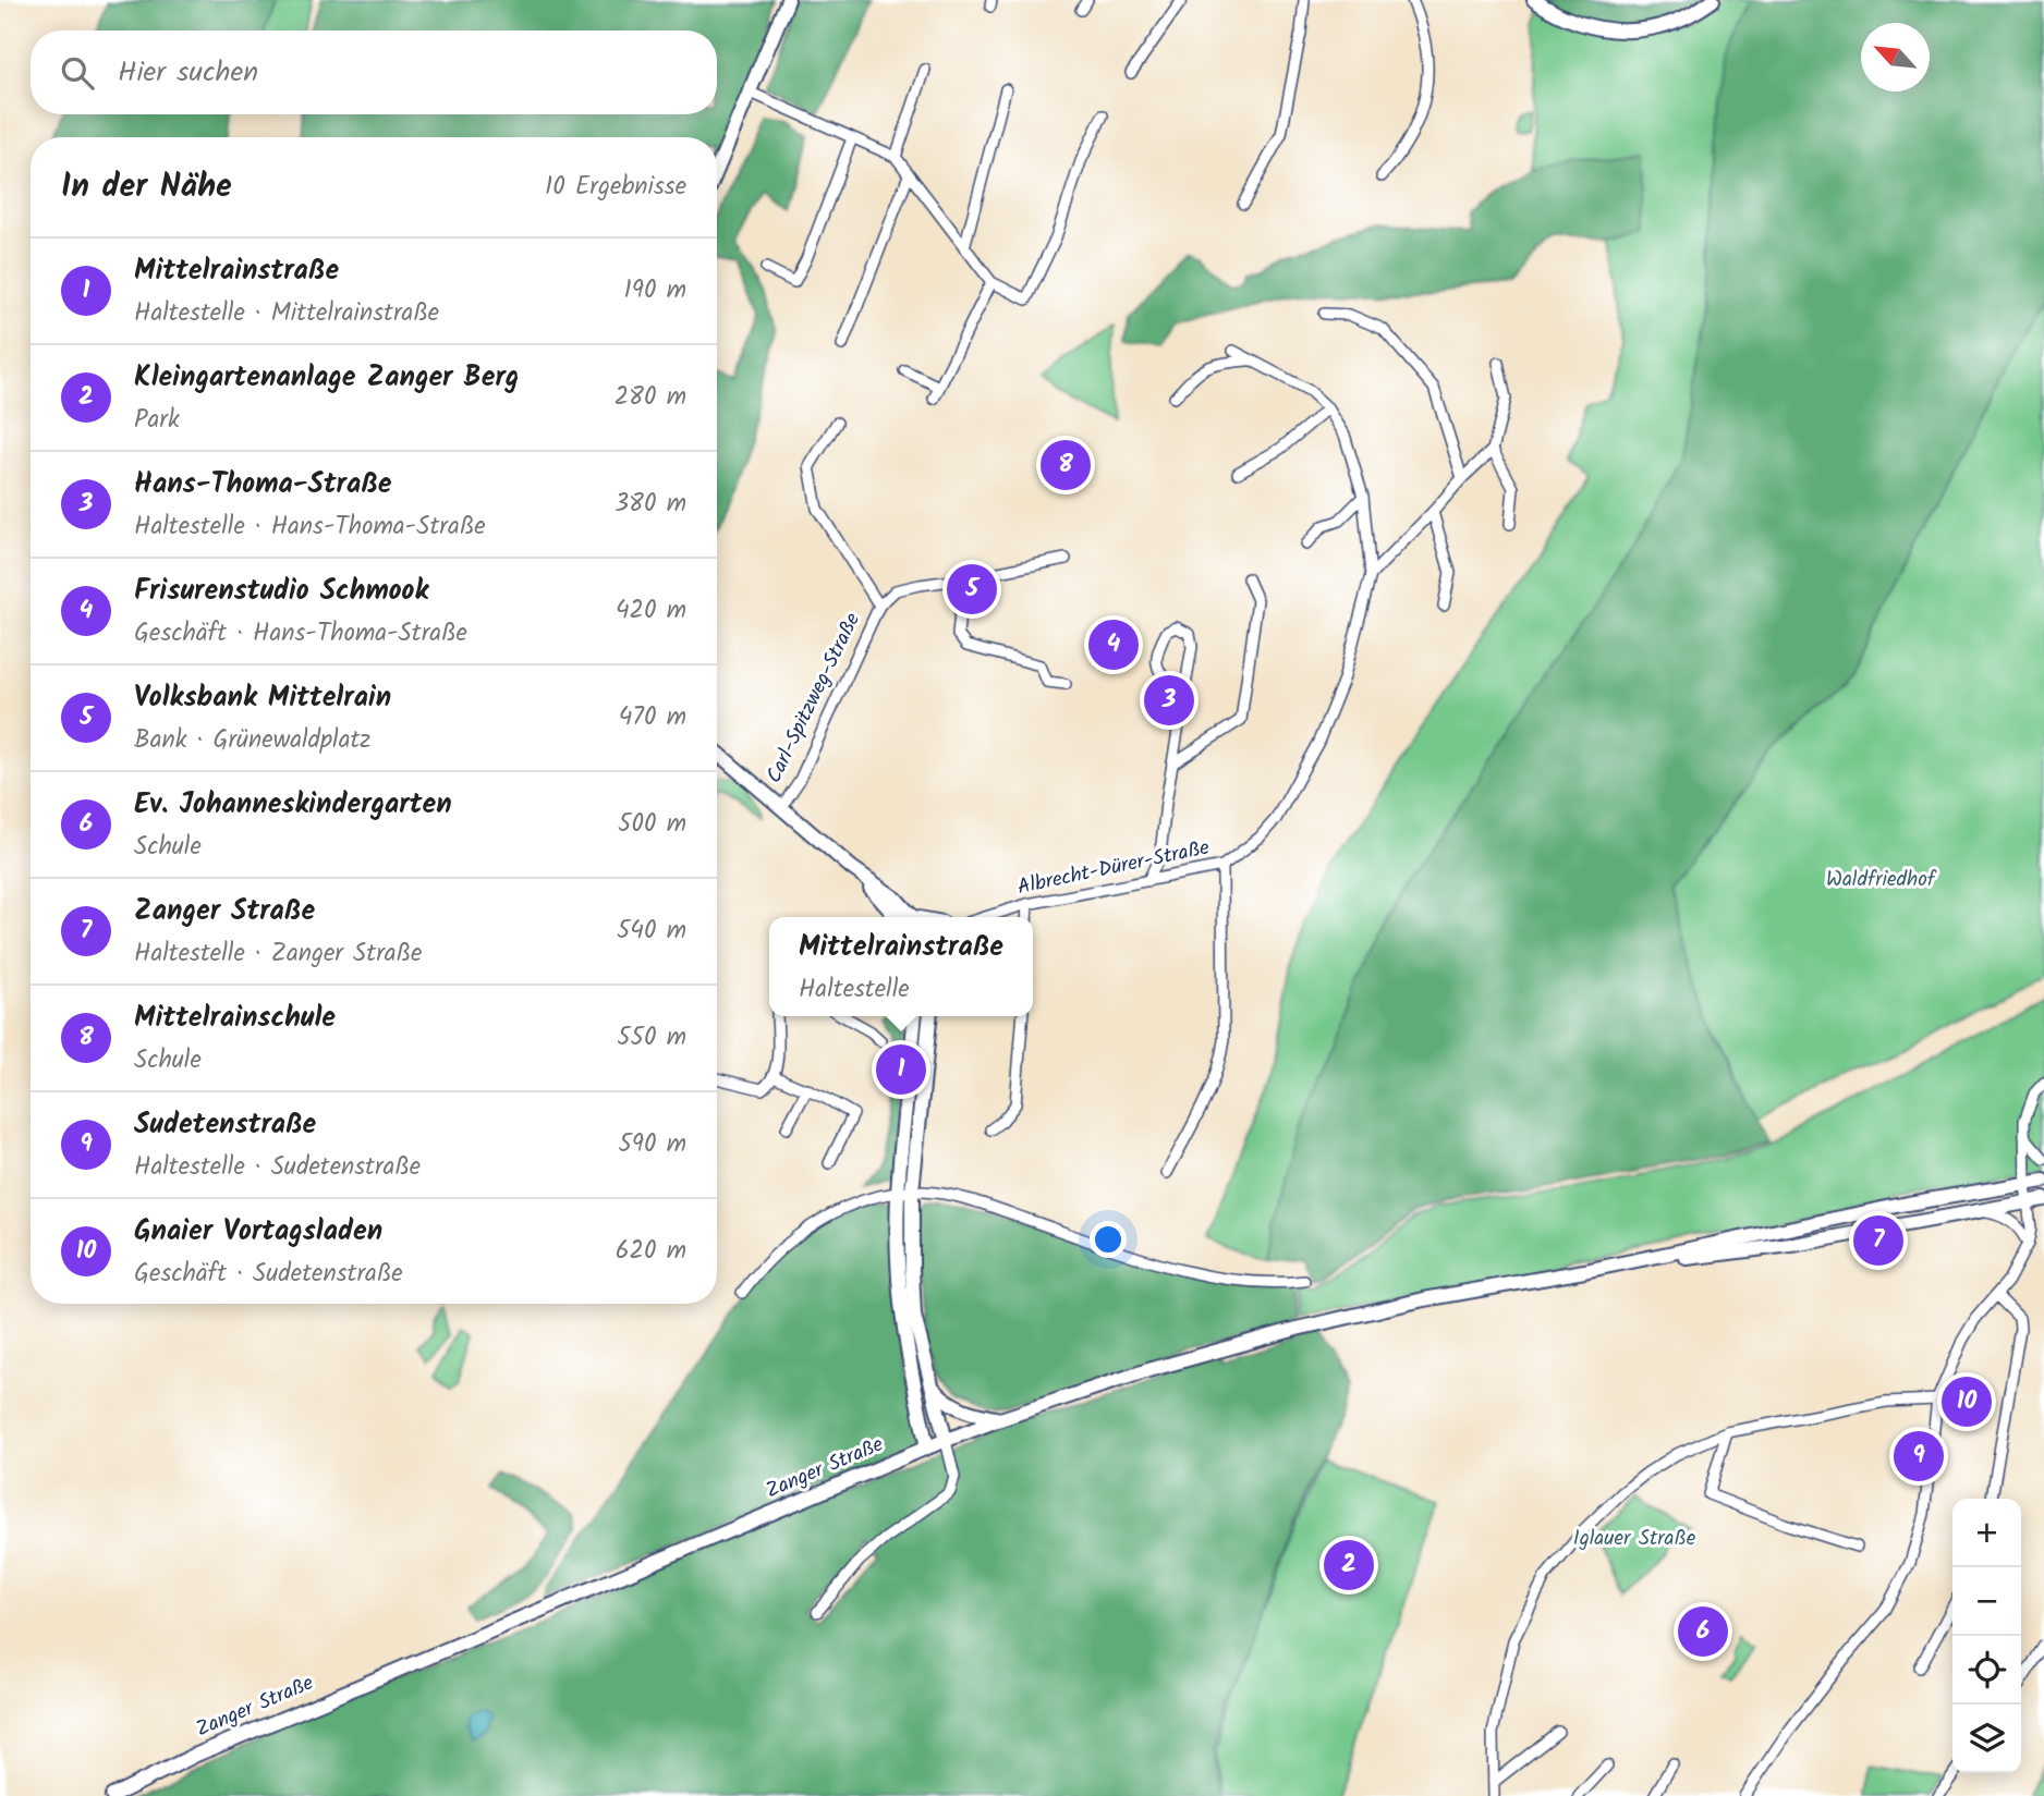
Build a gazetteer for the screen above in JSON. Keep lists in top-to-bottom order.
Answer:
{
  "streets": {
    "street": ["Carl-Spitzweg-Straße", "Albrecht-Dürer-Straße", "Zanger Straße"]
  },
  "parks": ["Waldfriedhof", "Iglauer Straße"],
  "north": "top left",
  "page": {
    "search": "Hier suchen",
    "heading": ["In der Nähe", "10 Ergebnisse"],
    "list": [
      {
        "mark": "1",
        "name": "Mittelrainstraße",
        "note": "Haltestelle · Mittelrainstraße",
        "value": "190 m"
      },
      {
        "mark": "2",
        "name": "Kleingartenanlage Zanger Berg",
        "note": "Park",
        "value": "280 m"
      },
      {
        "mark": "3",
        "name": "Hans-Thoma-Straße",
        "note": "Haltestelle · Hans-Thoma-Straße",
        "value": "380 m"
      },
      {
        "mark": "4",
        "name": "Frisurenstudio Schmook",
        "note": "Geschäft · Hans-Thoma-Straße",
        "value": "420 m"
      },
      {
        "mark": "5",
        "name": "Volksbank Mittelrain",
        "note": "Bank · Grünewaldplatz",
        "value": "470 m"
      },
      {
        "mark": "6",
        "name": "Ev. Johanneskindergarten",
        "note": "Schule",
        "value": "500 m"
      },
      {
        "mark": "7",
        "name": "Zanger Straße",
        "note": "Haltestelle · Zanger Straße",
        "value": "540 m"
      },
      {
        "mark": "8",
        "name": "Mittelrainschule",
        "note": "Schule",
        "value": "550 m"
      },
      {
        "mark": "9",
        "name": "Sudetenstraße",
        "note": "Haltestelle · Sudetenstraße",
        "value": "590 m"
      },
      {
        "mark": "10",
        "name": "Gnaier Vortagsladen",
        "note": "Geschäft · Sudetenstraße",
        "value": "620 m"
      }
    ],
    "pins": [
      "8",
      "5",
      "4",
      "3",
      "1",
      "7",
      "10",
      "9",
      "2",
      "6"
    ],
    "popup": ["Mittelrainstraße", "Haltestelle"],
    "map_buttons": ["+", "−"]
  }
}
